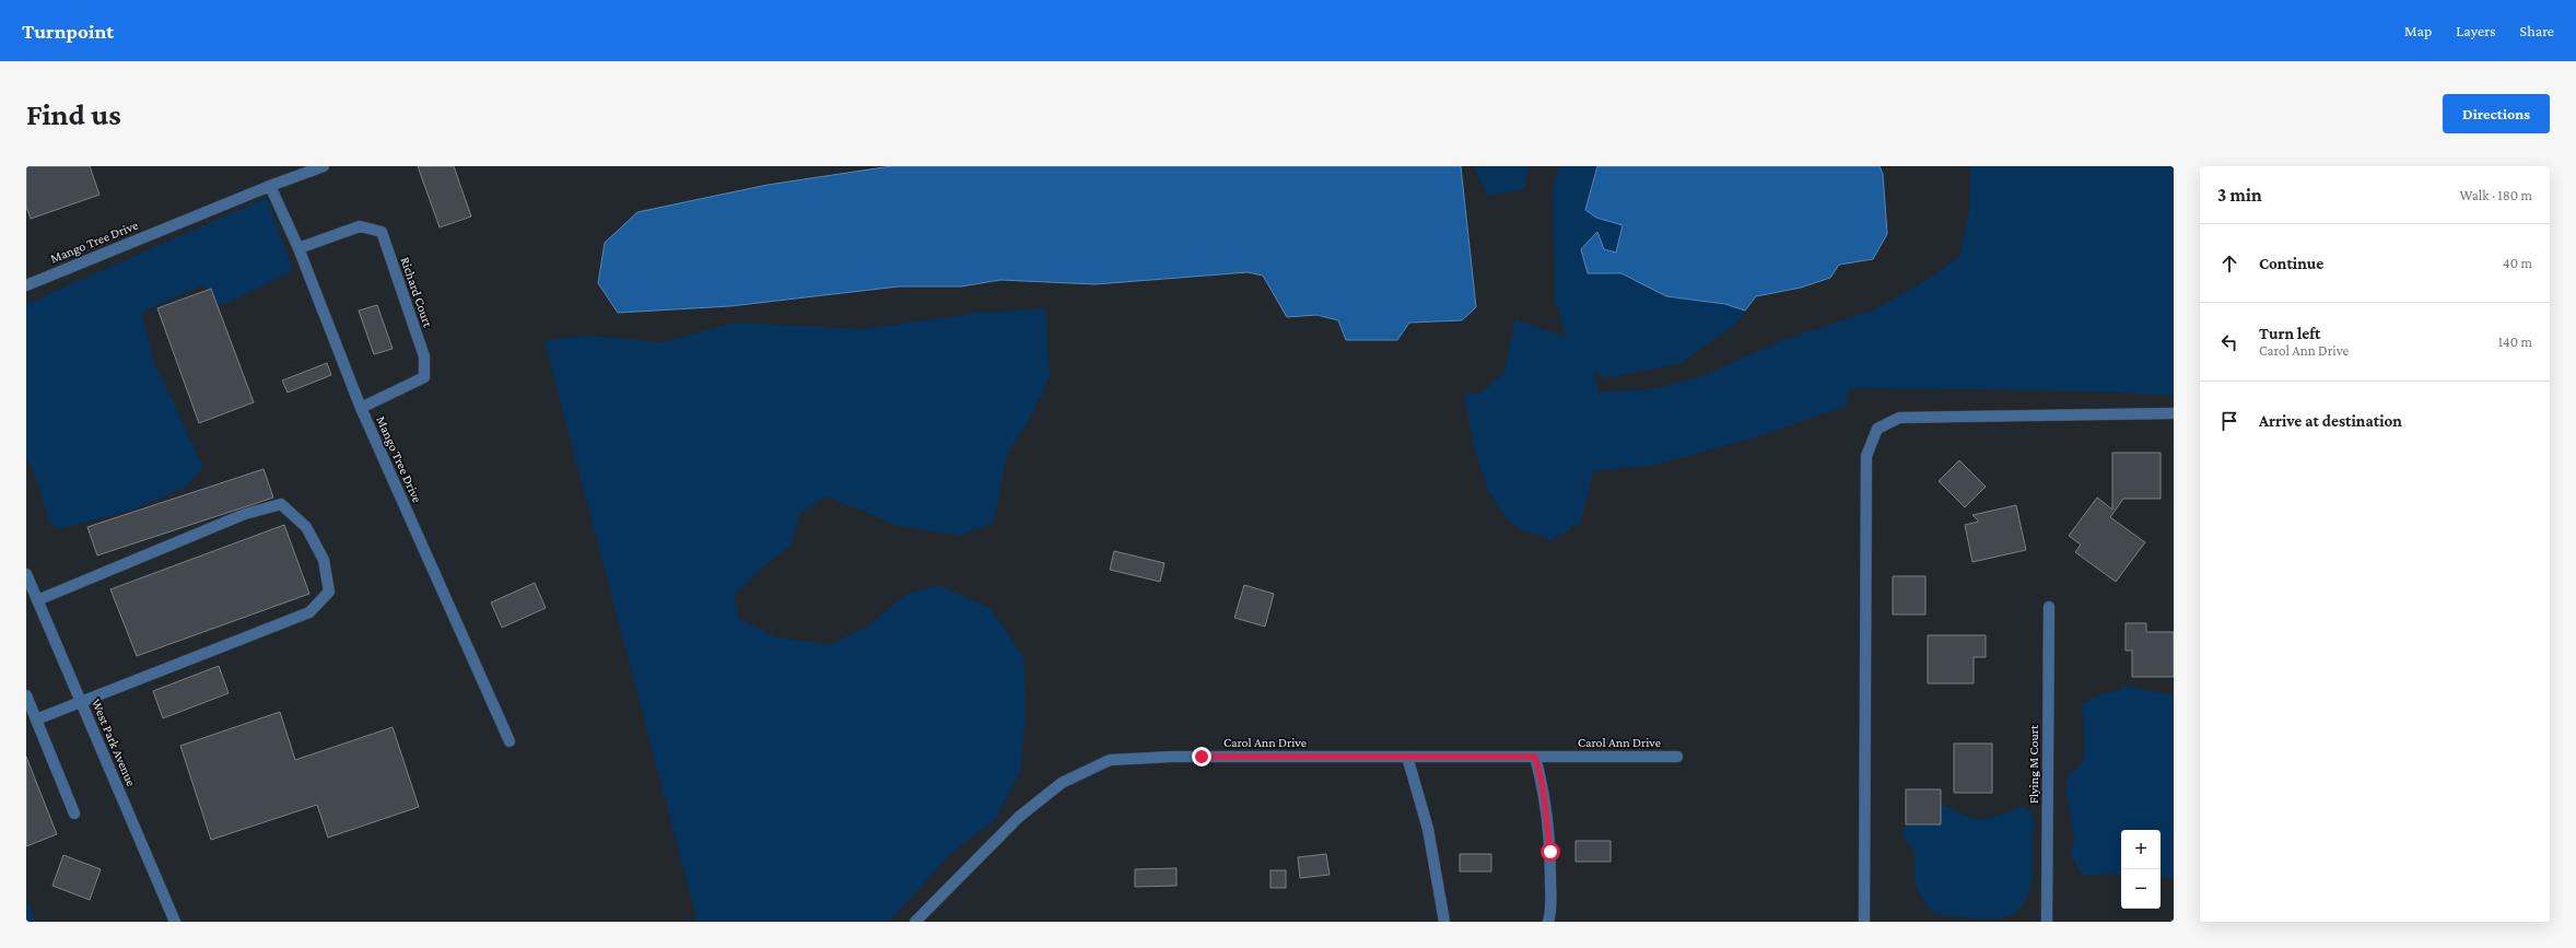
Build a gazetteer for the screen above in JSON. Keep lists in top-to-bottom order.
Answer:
{
  "streets": {
    "street": [
      "Mango Tree Drive",
      "Richard Court",
      "West Park Avenue",
      "Carol Ann Drive",
      "Flying M Court"
    ]
  },
  "crossings": [
    ["Mango Tree Drive", "Richard Court"]
  ],
  "page": {
    "header": "Turnpoint",
    "nav": ["Map", "Layers", "Share"],
    "buttons": "Directions",
    "title": "Find us",
    "heading": ["3 min", "Walk · 180 m"],
    "list": [
      ["Continue", "40 m"],
      ["Turn left", "Carol Ann Drive", "140 m"],
      "Arrive at destination"
    ],
    "map_buttons": ["+", "−"]
  }
}
